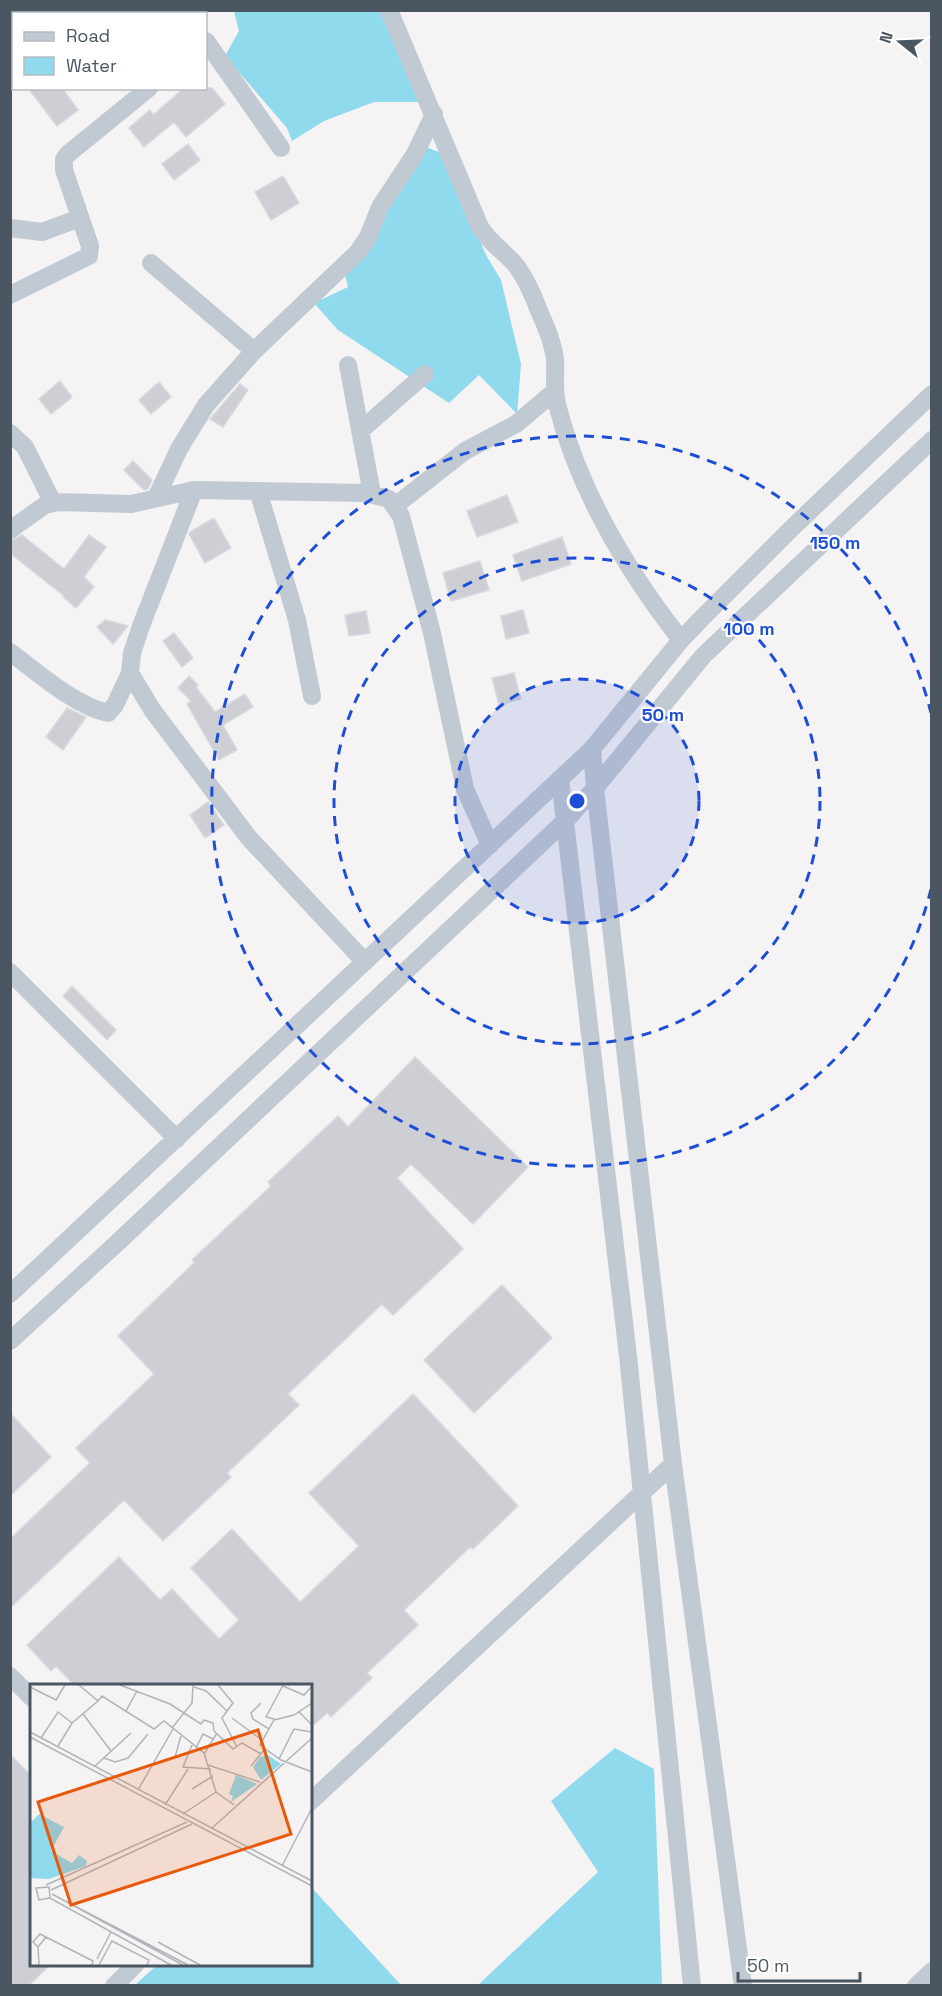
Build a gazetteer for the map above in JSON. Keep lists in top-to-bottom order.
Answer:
{
  "legend": ["Road", "Water"],
  "scale_bar": "50 m",
  "north": "left",
  "rings": ["150 m", "100 m", "50 m"]
}
